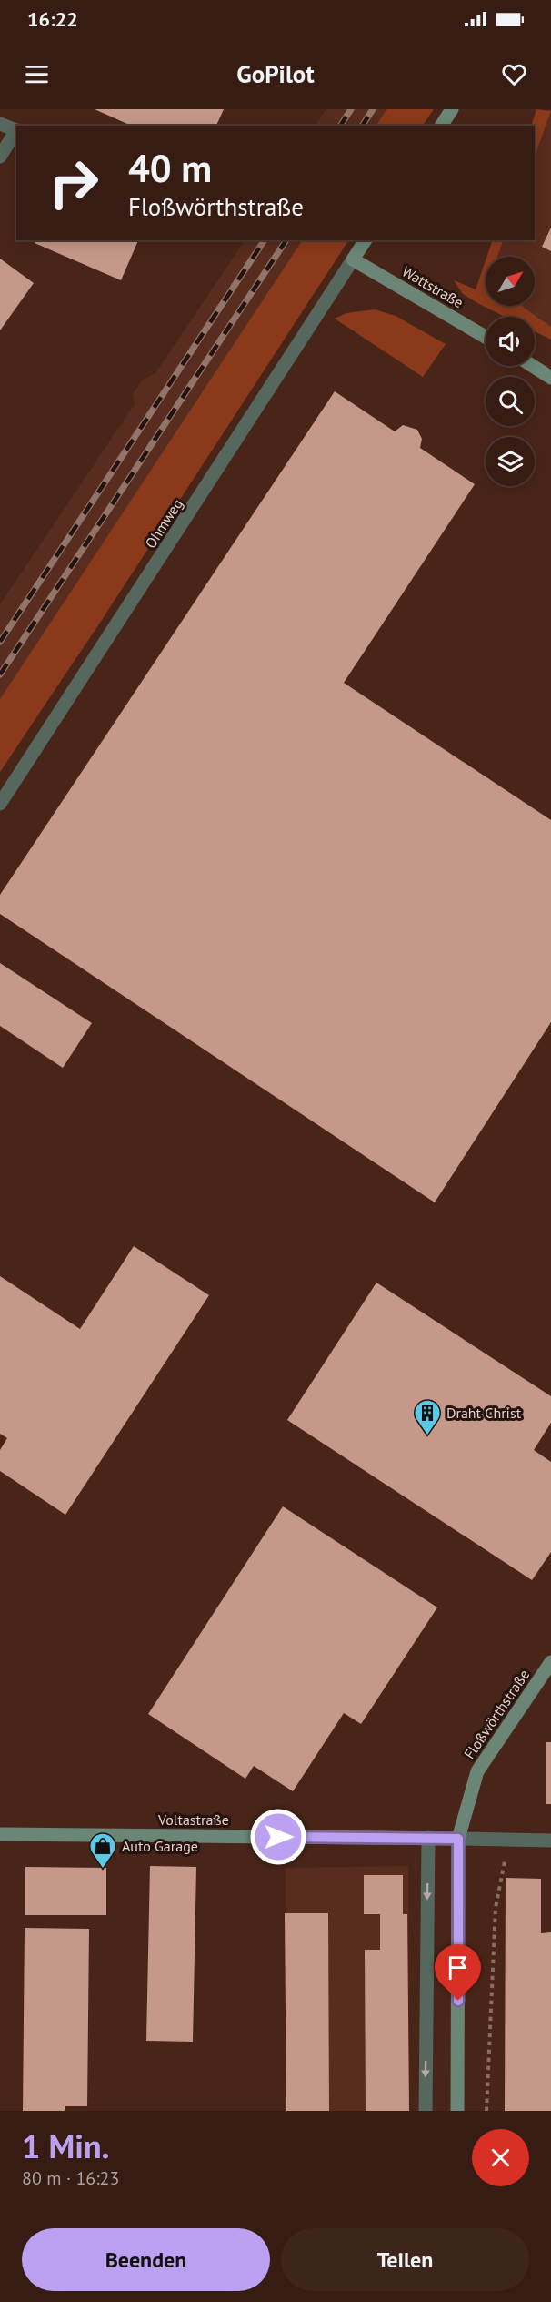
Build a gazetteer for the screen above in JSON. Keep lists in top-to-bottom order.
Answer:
{
  "streets": {
    "main road": ["Wattstraße", "Floßwörthstraße", "Voltastraße"],
    "street": ["Ohmweg"]
  },
  "crossings": [
    ["Wattstraße", "Ohmweg"],
    ["Floßwörthstraße", "Voltastraße"]
  ],
  "places": {
    "building": ["Draht Christ"],
    "shop": ["Auto Garage"]
  },
  "north": "top right",
  "page": {
    "status": "16:22",
    "header": "GoPilot",
    "turn": ["40 m", "Floßwörthstraße"],
    "heading": ["1 Min.", "80 m · 16:23"],
    "buttons": ["Beenden", "Teilen"]
  }
}
